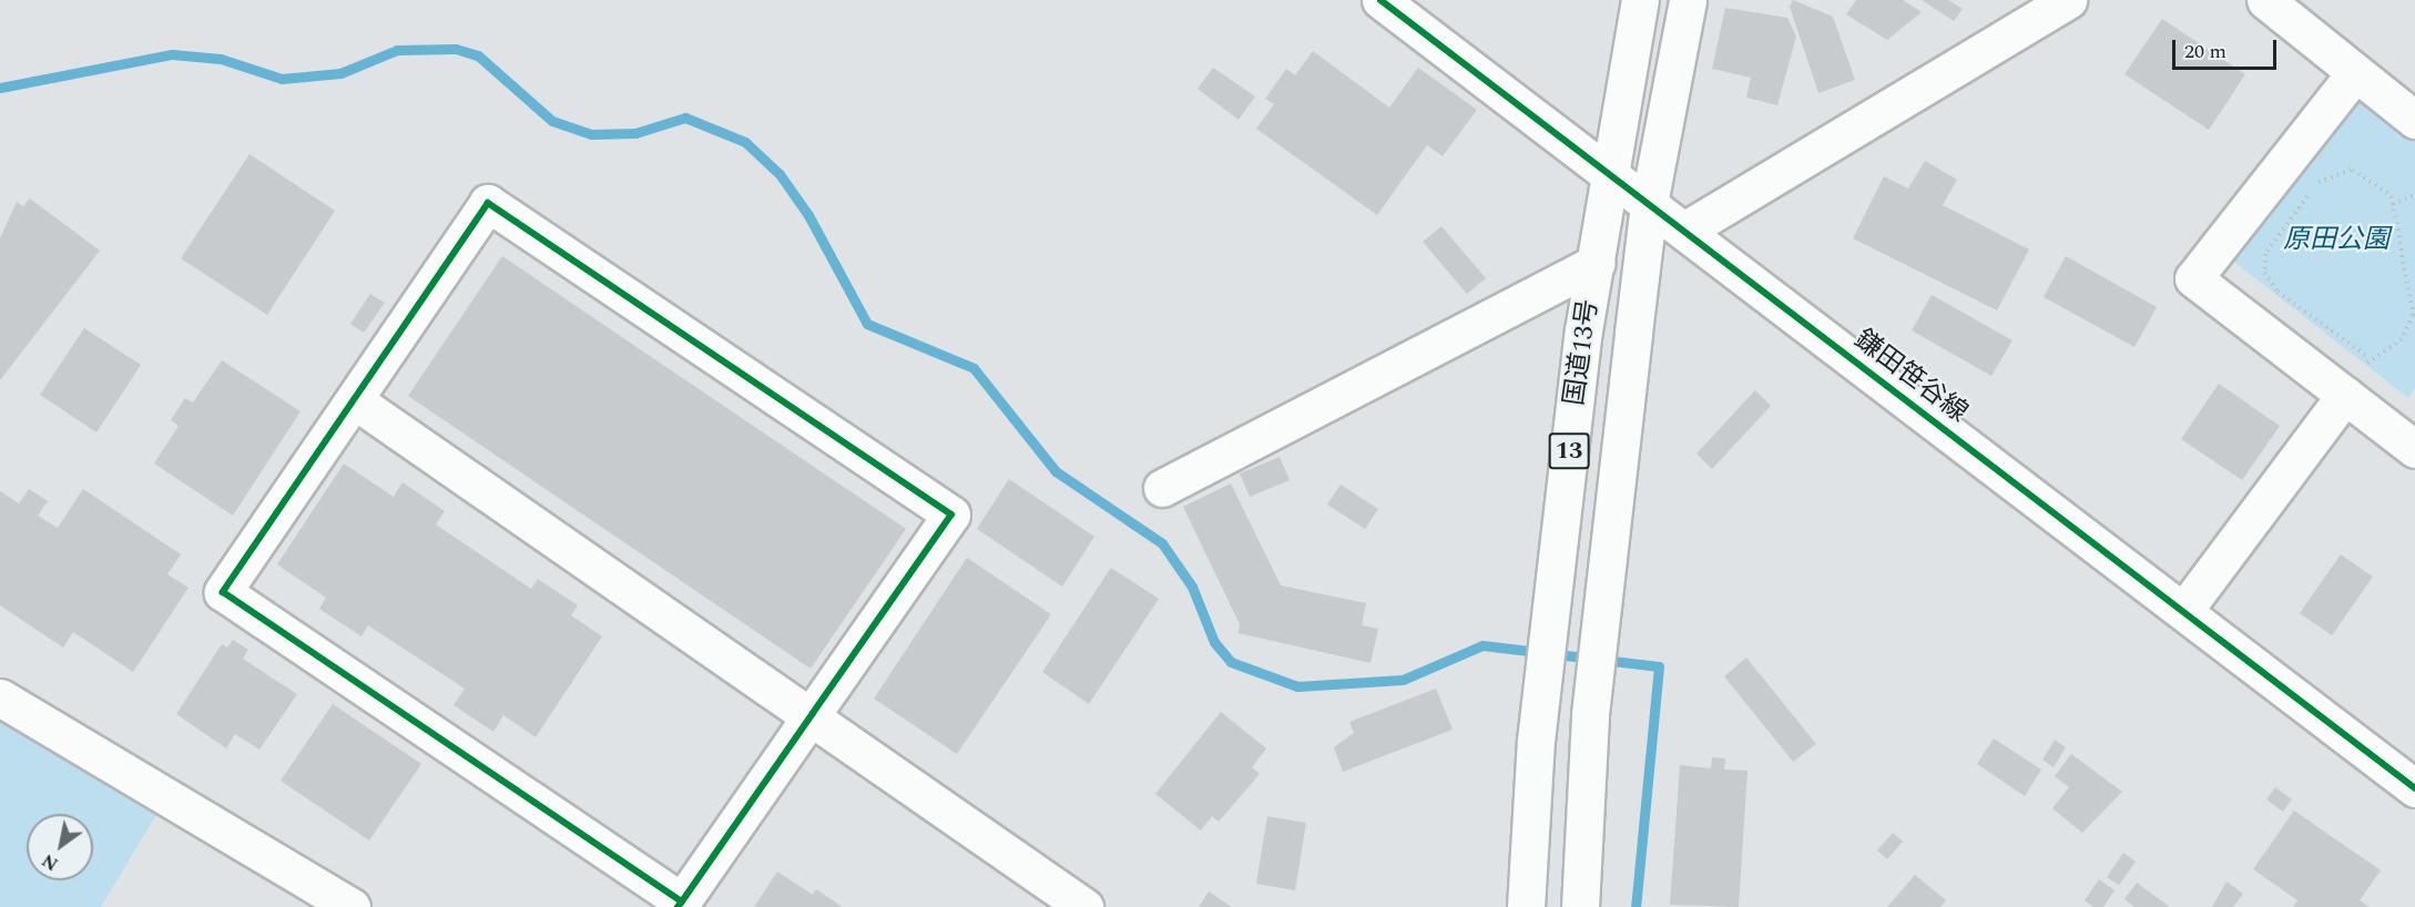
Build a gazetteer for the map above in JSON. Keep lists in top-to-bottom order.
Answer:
{
  "streets": {
    "main road": ["国道13号", "鎌田笹谷線", "13"]
  },
  "crossings": [
    ["国道13号", "鎌田笹谷線"]
  ],
  "parks": ["原田公園"],
  "scale_bar": "20 m",
  "north": "bottom left"
}
